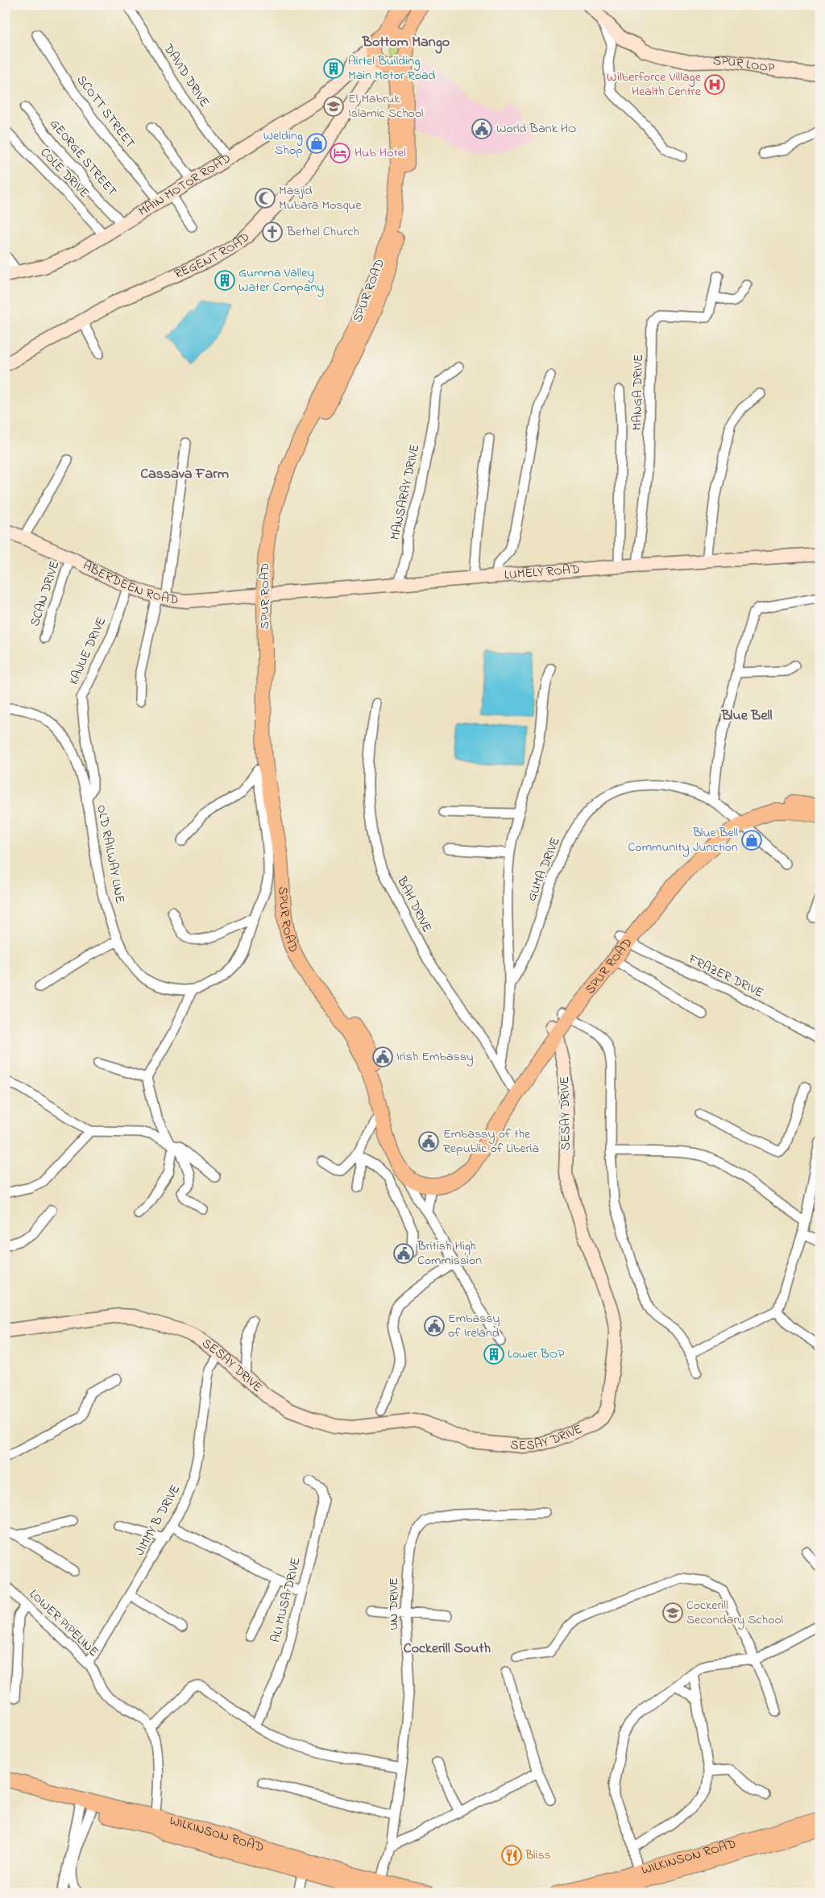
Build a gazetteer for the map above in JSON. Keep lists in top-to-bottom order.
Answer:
{
  "streets": {
    "main road": ["SPUR ROAD", "WILKINSON ROAD"],
    "street": [
      "SPUR LOOP",
      "DAVID DRIVE",
      "SCOTT STREET",
      "GEORGE STREET",
      "COLE DRIVE",
      "MAIN MOTOR ROAD",
      "REGENT ROAD",
      "MANGA DRIVE",
      "MANSARAY DRIVE",
      "LUMELY ROAD",
      "ABERDEEN ROAD",
      "SCAN DRIVE",
      "KAJUE DRIVE",
      "OLD RAILWAY LINE",
      "GUMA DRIVE",
      "BAH DRIVE",
      "FRAZER DRIVE",
      "SESAY DRIVE",
      "JIMMY B DRIVE",
      "ALI MUSA DRIVE",
      "UN DRIVE",
      "LOWER PIPELINE"
    ]
  },
  "crossings": [
    ["DAVID DRIVE", "MAIN MOTOR ROAD"],
    ["SCOTT STREET", "MAIN MOTOR ROAD"],
    ["GEORGE STREET", "MAIN MOTOR ROAD"],
    ["COLE DRIVE", "MAIN MOTOR ROAD"],
    ["MAIN MOTOR ROAD", "REGENT ROAD"],
    ["MAIN MOTOR ROAD", "SPUR ROAD"],
    ["REGENT ROAD", "SPUR ROAD"],
    ["SPUR ROAD", "LUMELY ROAD"],
    ["SPUR ROAD", "ABERDEEN ROAD"],
    ["SPUR ROAD", "GUMA DRIVE"],
    ["SPUR ROAD", "BAH DRIVE"],
    ["SPUR ROAD", "FRAZER DRIVE"],
    ["SPUR ROAD", "SESAY DRIVE"],
    ["MANGA DRIVE", "LUMELY ROAD"],
    ["MANSARAY DRIVE", "LUMELY ROAD"],
    ["LUMELY ROAD", "ABERDEEN ROAD"],
    ["ABERDEEN ROAD", "SCAN DRIVE"],
    ["ABERDEEN ROAD", "KAJUE DRIVE"],
    ["KAJUE DRIVE", "OLD RAILWAY LINE"],
    ["SESAY DRIVE", "JIMMY B DRIVE"],
    ["JIMMY B DRIVE", "LOWER PIPELINE"],
    ["UN DRIVE", "WILKINSON ROAD"]
  ],
  "districts": [
    "Bottom Mango",
    "Cassava Farm",
    "Blue Bell",
    "Cockerill South"
  ],
  "places": {
    "building": ["Airtel Building Main Motor Road", "Gumma Valley Water Company", "Lower BOP"],
    "hospital": ["Wilberforce Village Health Centre"],
    "school or university": ["El Mabruk Islamic School", "Cockerill Secondary School"],
    "public building": [
      "World Bank HO",
      "Irish Embassy",
      "Embassy of the Republic of Liberia",
      "British High Commission",
      "Embassy of Ireland"
    ],
    "shop": ["Welding Shop", "Blue Bell Community Junction"],
    "hotel": ["Hub Hotel"],
    "mosque": ["Masjid Mubara Mosque"],
    "church": ["Bethel Church"],
    "restaurant": ["Bliss"]
  }
}
